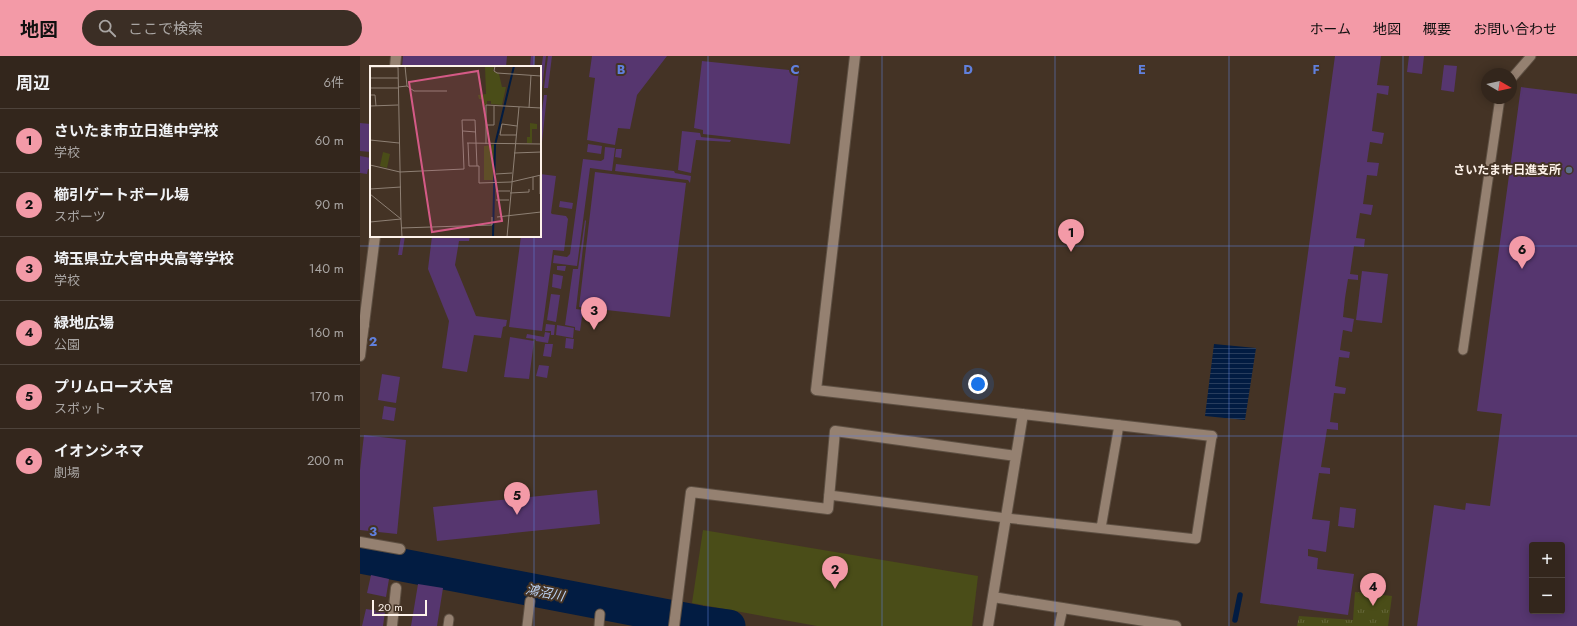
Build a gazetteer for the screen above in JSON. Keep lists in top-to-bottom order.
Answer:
{
  "water": ["鴻沼川"],
  "places": ["さいたま市日進支所"],
  "scale_bar": "20 m",
  "north": "right",
  "page": {
    "header": "地図",
    "search": "ここで検索",
    "nav": [
      "ホーム",
      "地図",
      "概要",
      "お問い合わせ"
    ],
    "heading": ["周辺", "6件"],
    "list": [
      {
        "mark": "1",
        "name": "さいたま市立日進中学校",
        "note": "学校",
        "value": "60 m"
      },
      {
        "mark": "2",
        "name": "櫛引ゲートボール場",
        "note": "スポーツ",
        "value": "90 m"
      },
      {
        "mark": "3",
        "name": "埼玉県立大宮中央高等学校",
        "note": "学校",
        "value": "140 m"
      },
      {
        "mark": "4",
        "name": "緑地広場",
        "note": "公園",
        "value": "160 m"
      },
      {
        "mark": "5",
        "name": "プリムローズ大宮",
        "note": "スポット",
        "value": "170 m"
      },
      {
        "mark": "6",
        "name": "イオンシネマ",
        "note": "劇場",
        "value": "200 m"
      }
    ],
    "pins": [
      "1",
      "6",
      "3",
      "5",
      "2",
      "4"
    ],
    "map_buttons": ["+", "−"],
    "scale": "20 m"
  },
  "grid": {
    "columns": [
      "B",
      "C",
      "D",
      "E",
      "F"
    ],
    "rows": ["2", "3"]
  }
}
